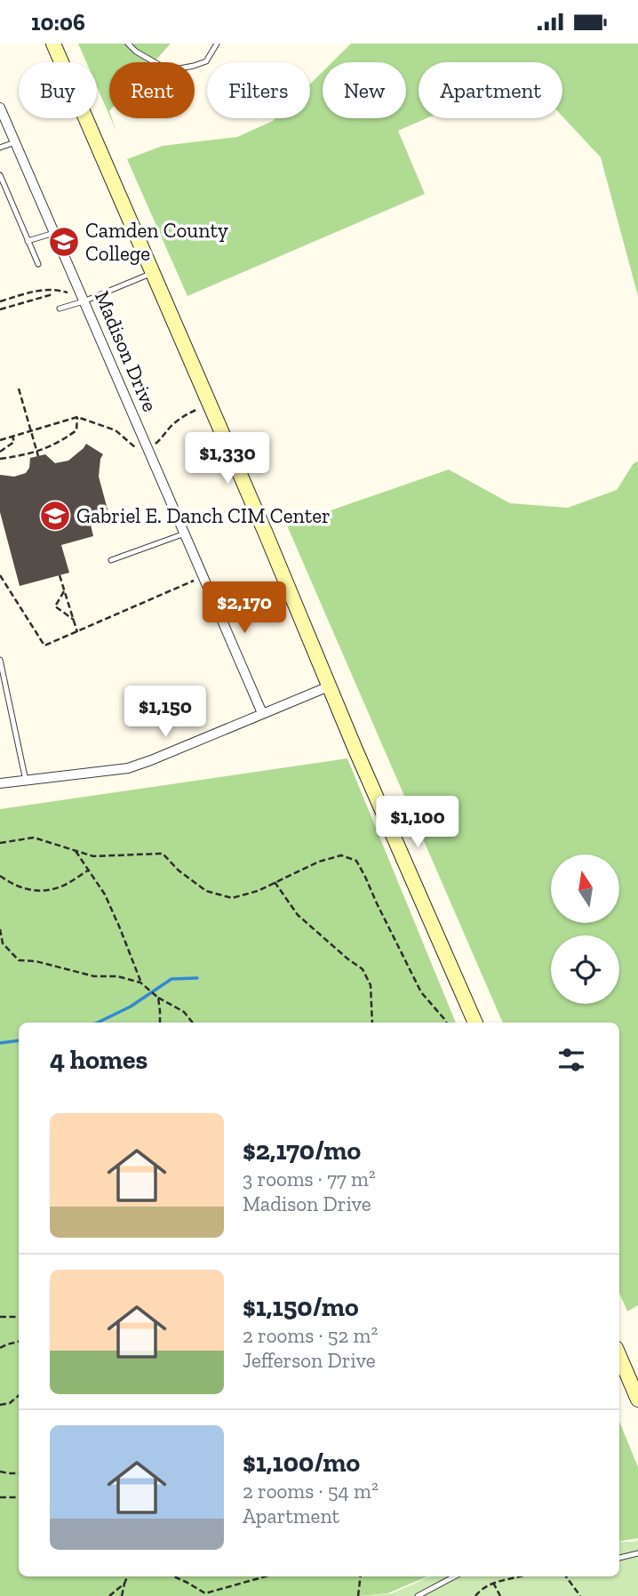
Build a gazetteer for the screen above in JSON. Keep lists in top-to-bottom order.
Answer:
{
  "streets": {
    "street": ["Madison Drive"]
  },
  "places": {
    "school or university": ["Camden County College", "Gabriel E. Danch CIM Center"]
  },
  "north": "top",
  "page": {
    "status": "10:06",
    "chip": [
      "Buy",
      "Rent",
      "Filters",
      "New",
      "Apartment"
    ],
    "price": [
      "$1,330",
      "$2,170",
      "$1,150",
      "$1,100"
    ],
    "heading": "4 homes",
    "list": [
      {
        "name": "$2,170/mo",
        "note": "3 rooms · 77 m² · Madison Drive"
      },
      {
        "name": "$1,150/mo",
        "note": "2 rooms · 52 m² · Jefferson Drive"
      },
      {
        "name": "$1,100/mo",
        "note": "2 rooms · 54 m² · Apartment"
      }
    ]
  }
}
